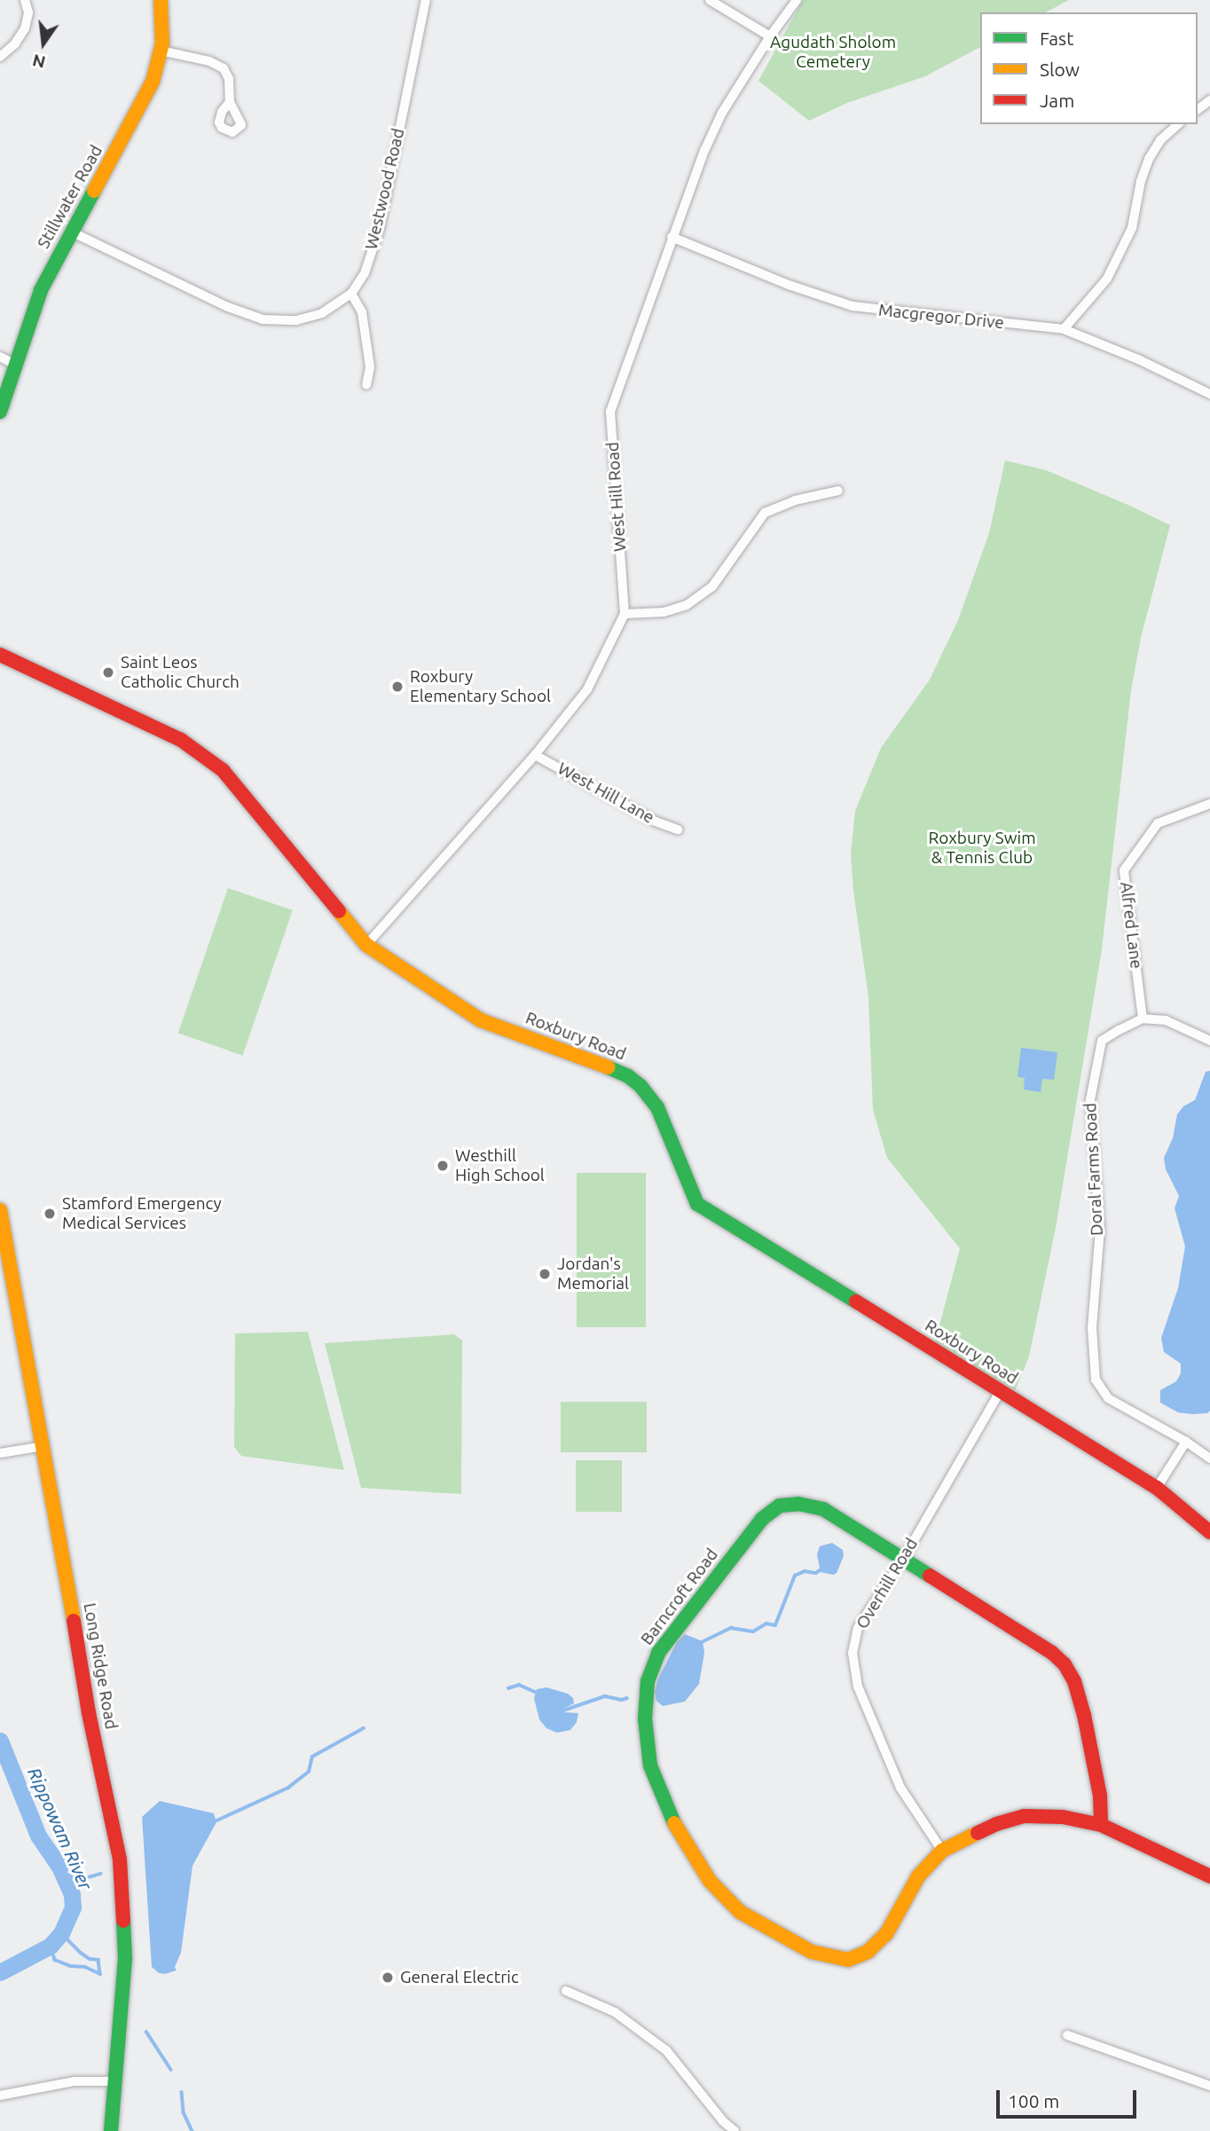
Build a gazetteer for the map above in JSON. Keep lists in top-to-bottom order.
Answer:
{
  "streets": {
    "street": [
      "Westwood Road",
      "Stillwater Road",
      "Macgregor Drive",
      "West Hill Road",
      "West Hill Lane",
      "Alfred Lane",
      "Roxbury Road",
      "Doral Farms Road",
      "Overhill Road",
      "Barncroft Road",
      "Long Ridge Road"
    ]
  },
  "crossings": [
    ["Westwood Road", "Stillwater Road"],
    ["Macgregor Drive", "West Hill Road"],
    ["Alfred Lane", "Doral Farms Road"],
    ["Roxbury Road", "Overhill Road"],
    ["Overhill Road", "Barncroft Road"]
  ],
  "water": ["Rippowam River"],
  "parks": ["Agudath Sholom Cemetery", "Roxbury Swim & Tennis Club"],
  "places": [
    "Saint Leos Catholic Church",
    "Roxbury Elementary School",
    "Westhill High School",
    "Stamford Emergency Medical Services",
    "Jordan's Memorial",
    "General Electric"
  ],
  "legend": ["Fast", "Slow", "Jam"],
  "scale_bar": "100 m",
  "north": "bottom"
}
